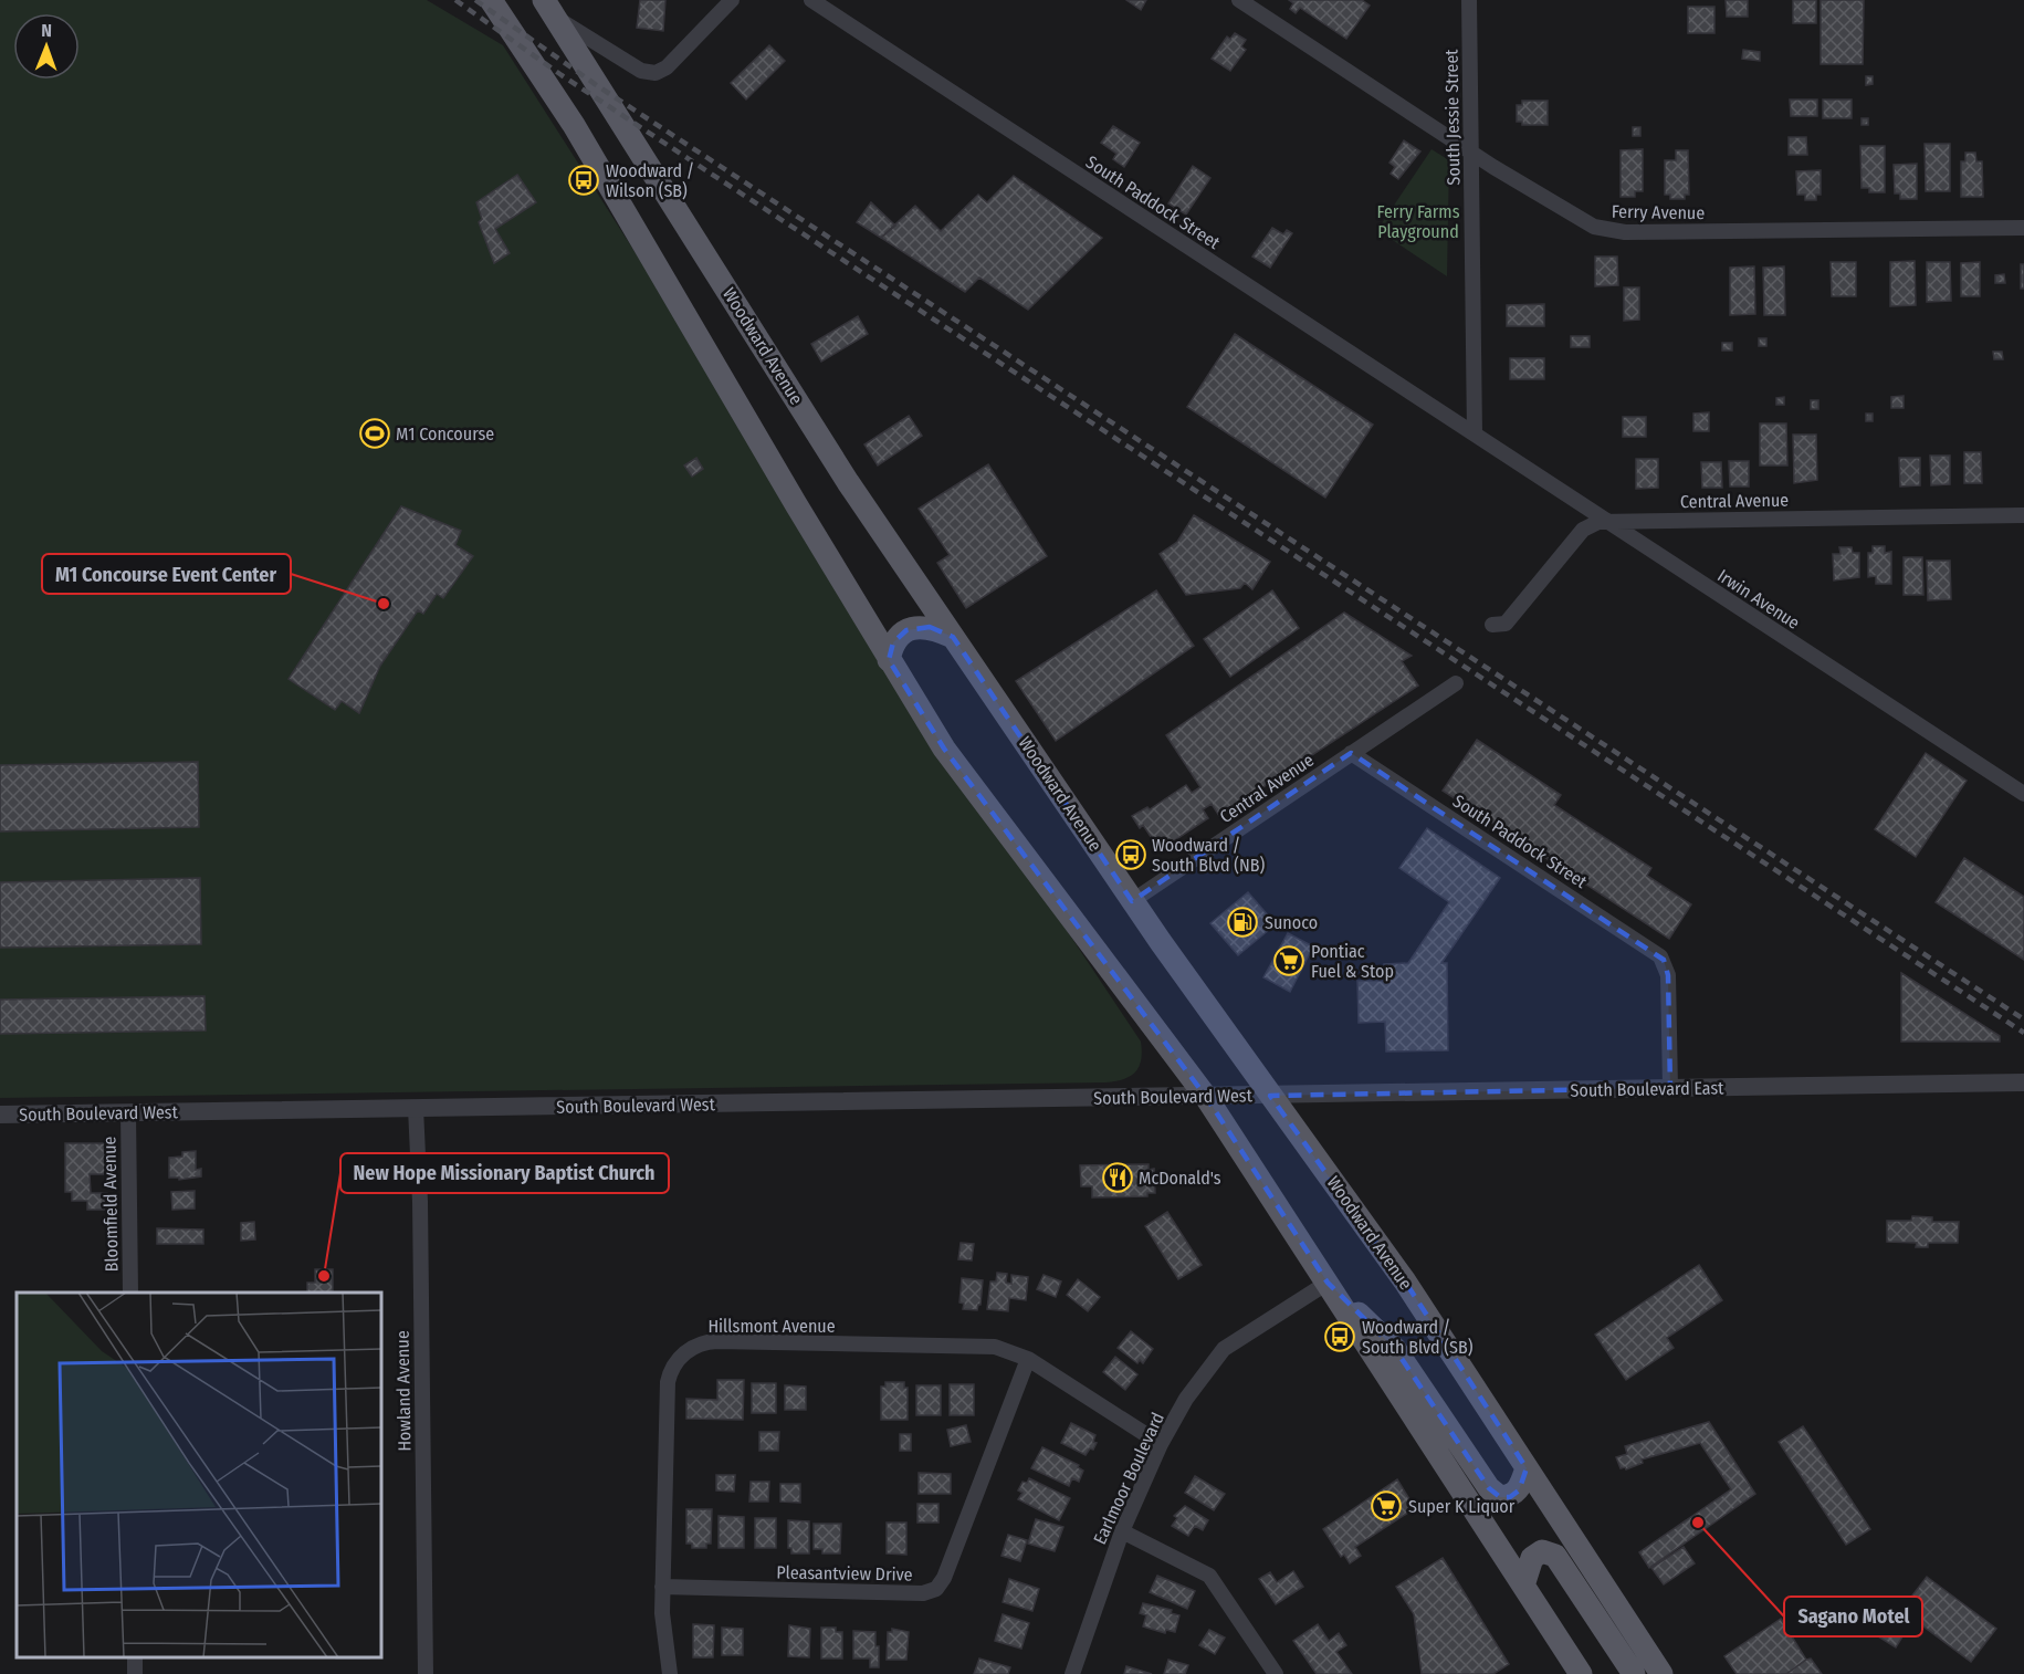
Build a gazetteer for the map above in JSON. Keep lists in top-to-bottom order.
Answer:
{
  "streets": {
    "main road": ["Woodward Avenue"],
    "street": [
      "South Jessie Street",
      "South Paddock Street",
      "Ferry Avenue",
      "Central Avenue",
      "Irwin Avenue",
      "South Boulevard East",
      "South Boulevard West",
      "Bloomfield Avenue",
      "Hillsmont Avenue",
      "Howland Avenue",
      "Earlmoor Boulevard",
      "Pleasantview Drive"
    ]
  },
  "crossings": [
    ["South Jessie Street", "South Paddock Street"],
    ["South Jessie Street", "Ferry Avenue"],
    ["South Jessie Street", "Irwin Avenue"],
    ["South Paddock Street", "Central Avenue"],
    ["South Paddock Street", "Irwin Avenue"],
    ["South Paddock Street", "South Boulevard East"],
    ["Woodward Avenue", "Central Avenue"],
    ["Woodward Avenue", "South Boulevard East"],
    ["Woodward Avenue", "South Boulevard West"],
    ["Central Avenue", "Irwin Avenue"],
    ["South Boulevard East", "South Boulevard West"],
    ["South Boulevard West", "Bloomfield Avenue"],
    ["South Boulevard West", "Howland Avenue"],
    ["Hillsmont Avenue", "Earlmoor Boulevard"],
    ["Hillsmont Avenue", "Pleasantview Drive"]
  ],
  "parks": ["Ferry Farms Playground"],
  "places": {
    "bus stop": ["Woodward / Wilson (SB)", "Woodward / South Blvd (NB)", "Woodward / South Blvd (SB)"],
    "sports": ["M1 Concourse"],
    "other": ["M1 Concourse Event Center", "New Hope Missionary Baptist Church", "Sagano Motel"],
    "fuel station": ["Sunoco"],
    "supermarket": ["Pontiac Fuel & Stop", "Super K Liquor"],
    "restaurant": ["McDonald's"]
  },
  "north": "top"
}
